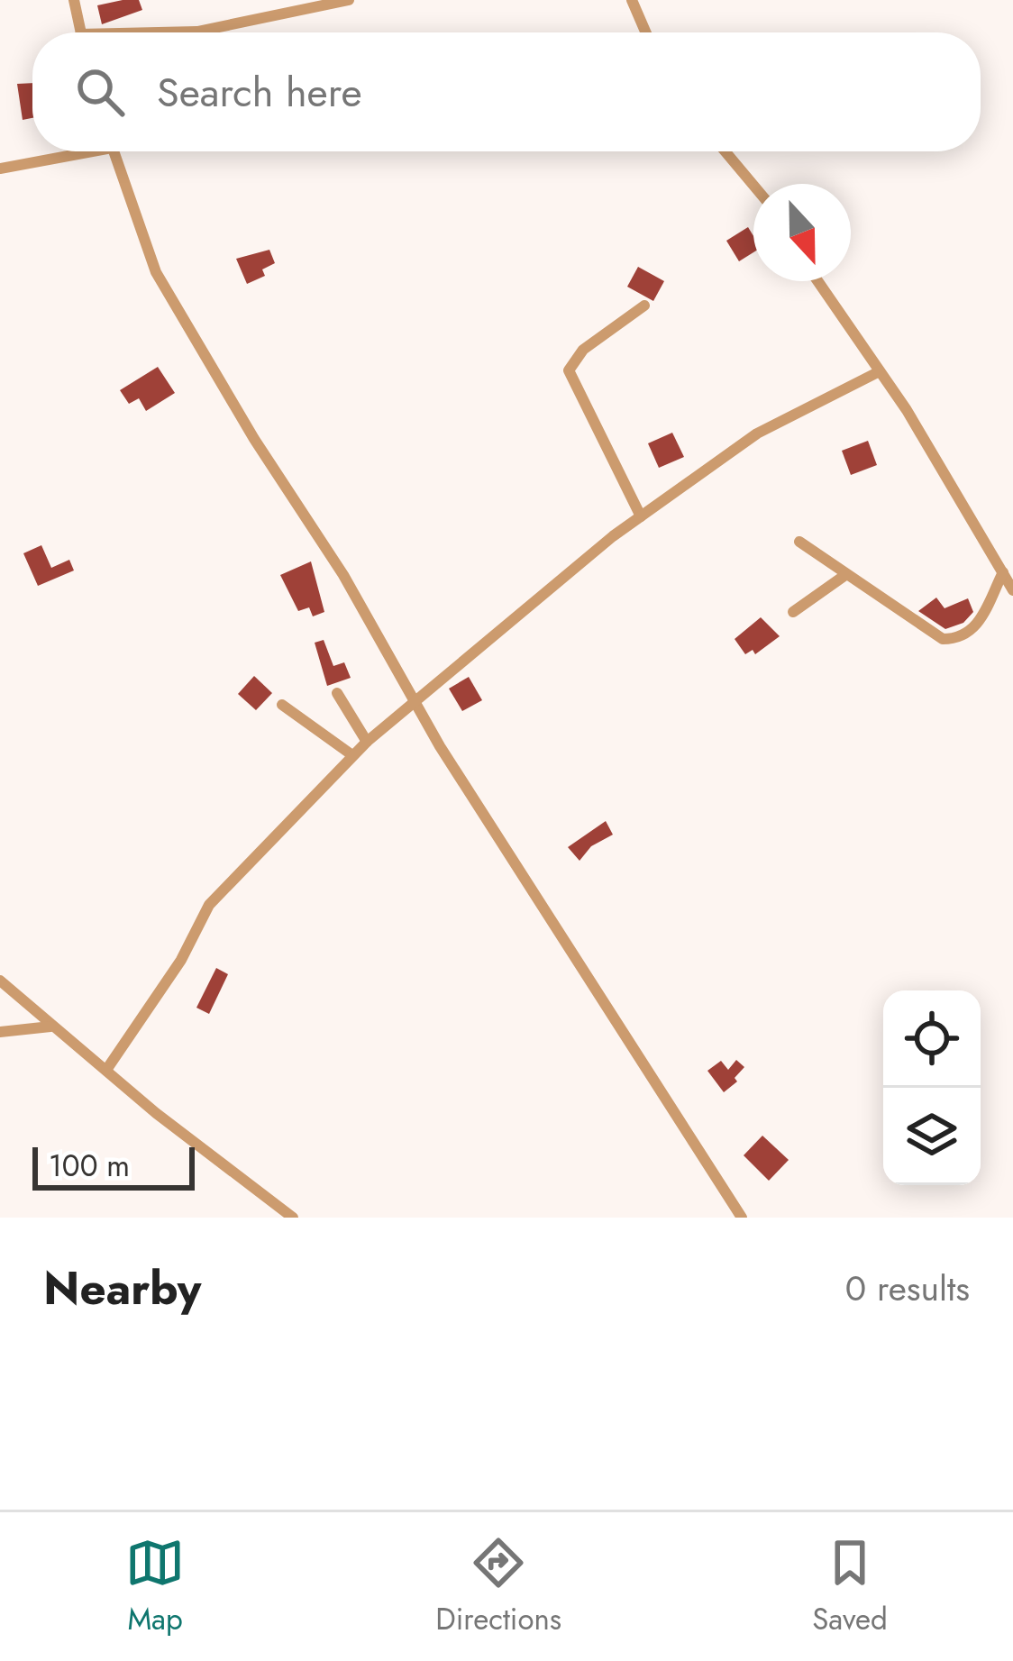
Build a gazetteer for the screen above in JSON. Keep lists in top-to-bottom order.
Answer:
{
  "scale_bar": "100 m",
  "north": "bottom",
  "page": {
    "search": "Search here",
    "scale": "100 m",
    "heading": ["Nearby", "0 results"],
    "nav": ["Map", "Directions", "Saved"]
  }
}
